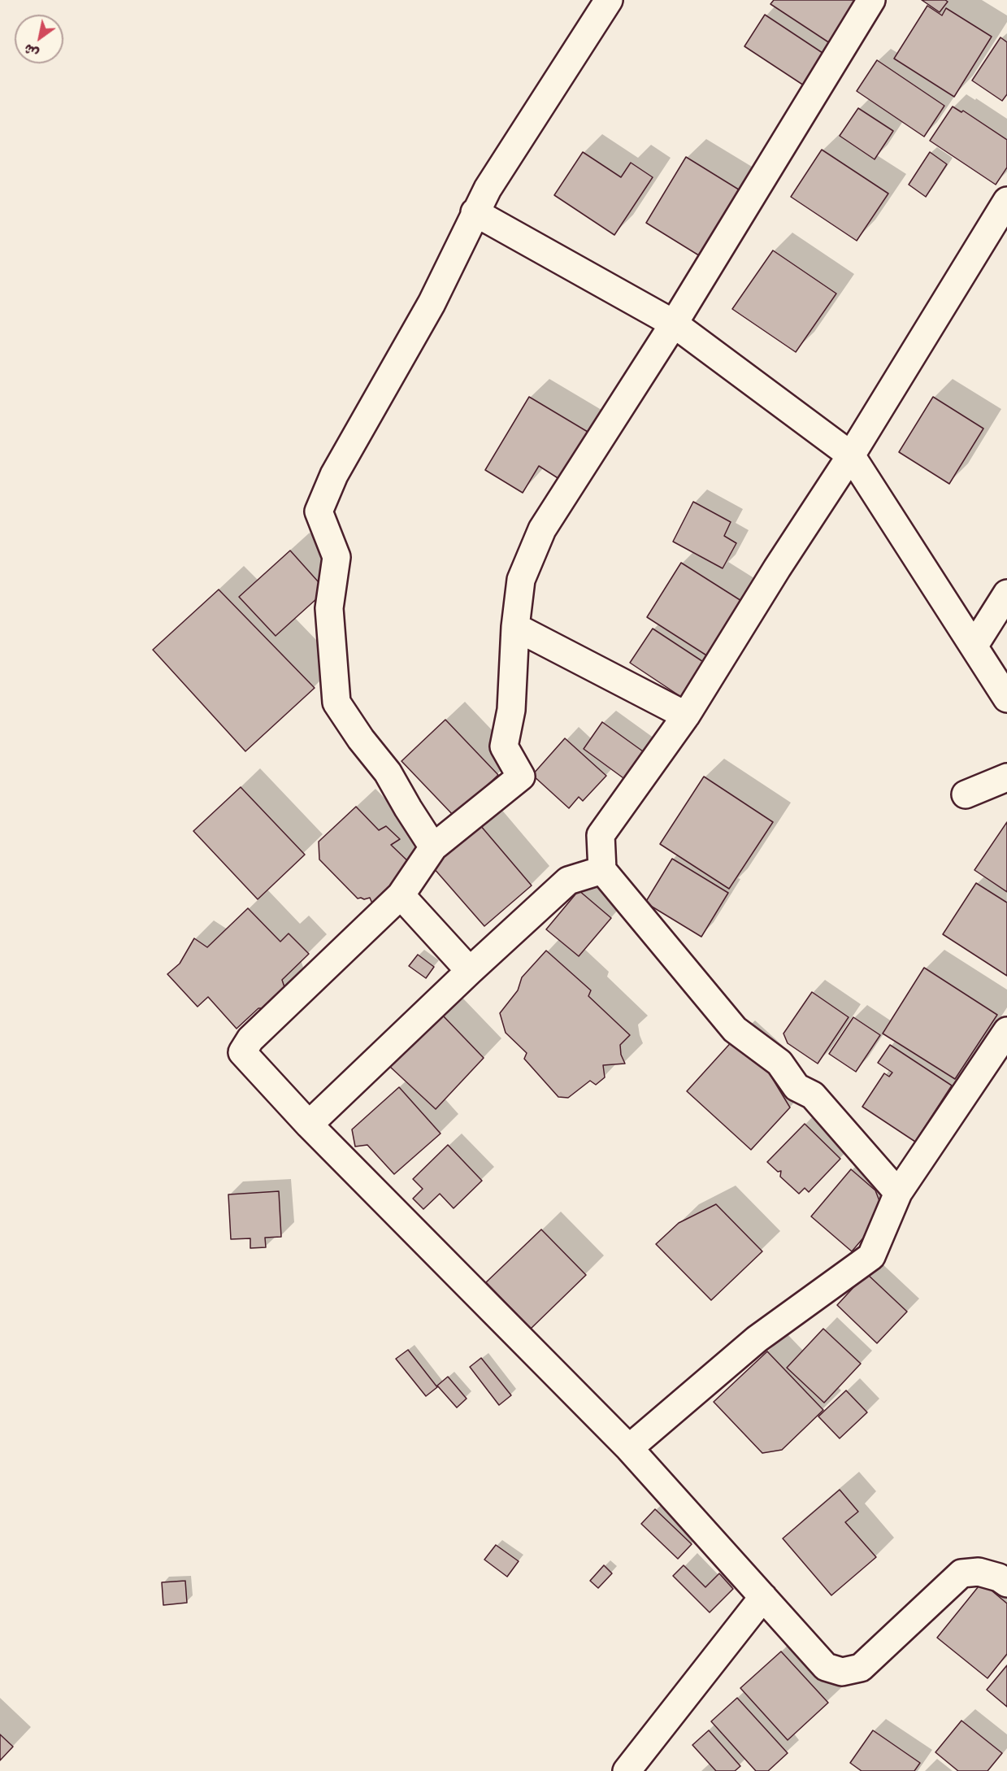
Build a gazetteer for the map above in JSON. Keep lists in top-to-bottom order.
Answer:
{
  "north": "bottom left"
}
